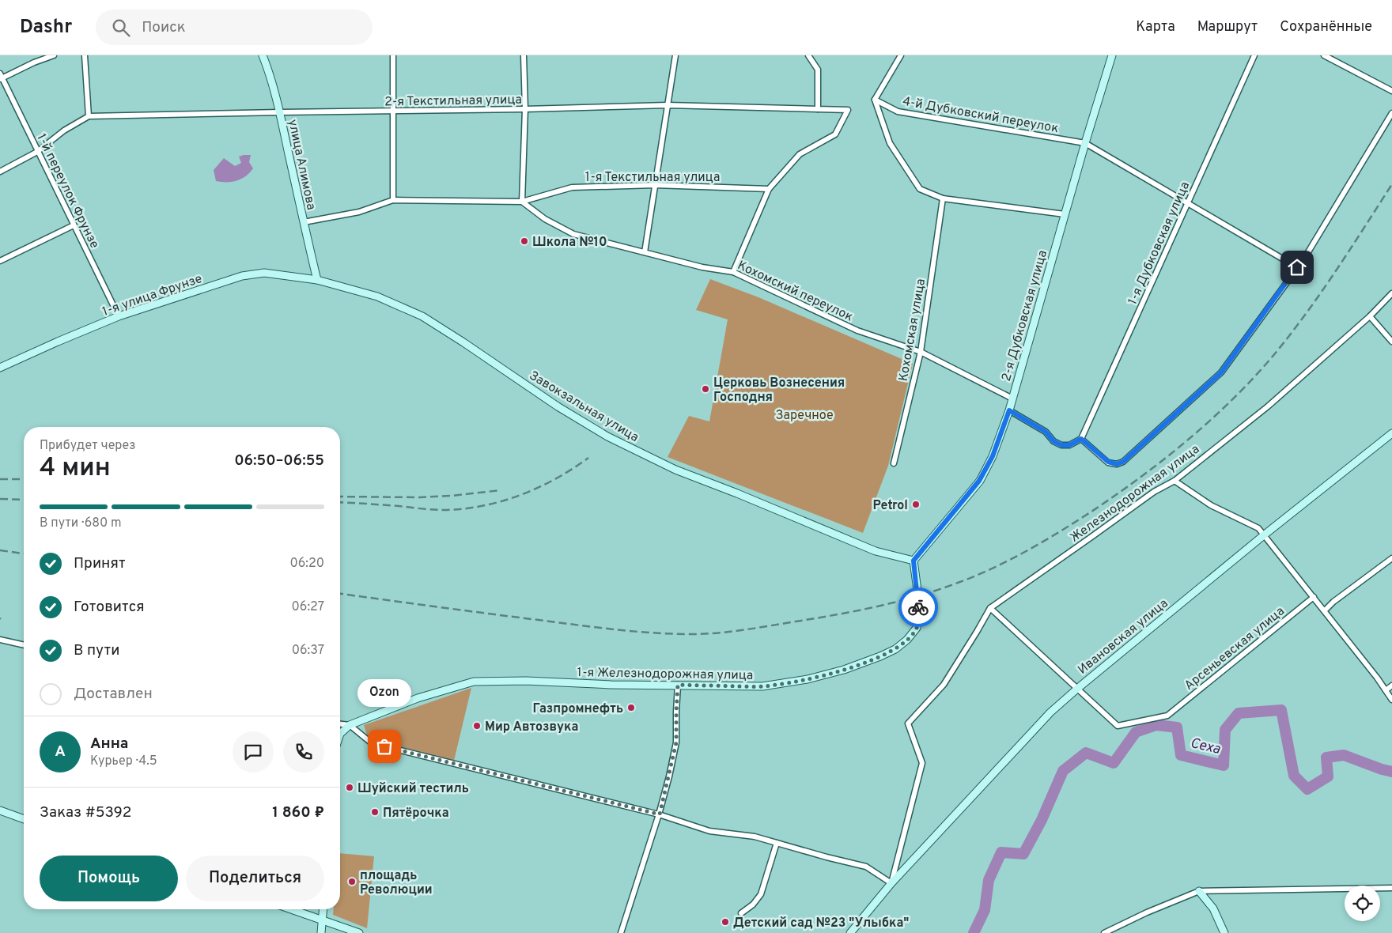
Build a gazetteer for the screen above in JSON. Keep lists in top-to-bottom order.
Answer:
{
  "streets": {
    "main road": [
      "улица Алимова",
      "1-я улица Фрунзе",
      "2-я Дубковская улица",
      "Завокзальная улица",
      "Ивановская улица",
      "1-я Железнодорожная улица"
    ],
    "street": [
      "2-я Текстильная улица",
      "4-й Дубковский переулок",
      "1-я Текстильная улица",
      "1-й переулок Фрунзе",
      "1-я Дубковская улица",
      "Кохомский переулок",
      "Кохомская улица",
      "Железнодорожная улица",
      "Арсеньевская улица"
    ]
  },
  "crossings": [
    ["2-я Текстильная улица", "улица Алимова"],
    ["2-я Текстильная улица", "1-я Текстильная улица"],
    ["4-й Дубковский переулок", "2-я Дубковская улица"],
    ["улица Алимова", "1-я Текстильная улица"],
    ["улица Алимова", "1-я улица Фрунзе"],
    ["улица Алимова", "Завокзальная улица"],
    ["1-я Текстильная улица", "Кохомский переулок"],
    ["1-й переулок Фрунзе", "1-я улица Фрунзе"],
    ["Кохомский переулок", "2-я Дубковская улица"],
    ["Кохомский переулок", "Кохомская улица"],
    ["1-я улица Фрунзе", "Завокзальная улица"],
    ["2-я Дубковская улица", "Завокзальная улица"],
    ["2-я Дубковская улица", "1-я Железнодорожная улица"],
    ["Завокзальная улица", "1-я Железнодорожная улица"],
    ["Железнодорожная улица", "Ивановская улица"],
    ["Ивановская улица", "Арсеньевская улица"]
  ],
  "water": ["Сеха"],
  "parks": ["Заречное"],
  "places": [
    "Школа №10",
    "Церковь Вознесения Господня",
    "Petrol",
    "Газпромнефть",
    "Мир Автозвука",
    "Ozon",
    "Шуйский тестиль",
    "Пятёрочка",
    "площадь Революции",
    "Детский сад №23 \"Улыбка\""
  ],
  "page": {
    "header": "Dashr",
    "search": "Поиск",
    "nav": ["Карта", "Маршрут", "Сохранённые"],
    "heading": ["4 мин", "Прибудет через", "06:50–06:55"],
    "panel": [
      "Анна",
      "Курьер · 4.5",
      "Заказ #5392",
      "1 860 ₽"
    ],
    "bar": "В пути · 680 m",
    "list": [
      ["Принят", "06:20"],
      ["Готовится", "06:27"],
      ["В пути", "06:37"],
      "Доставлен"
    ],
    "bubble": "Ozon",
    "round": "А",
    "buttons": ["Помощь", "Поделиться"]
  }
}
